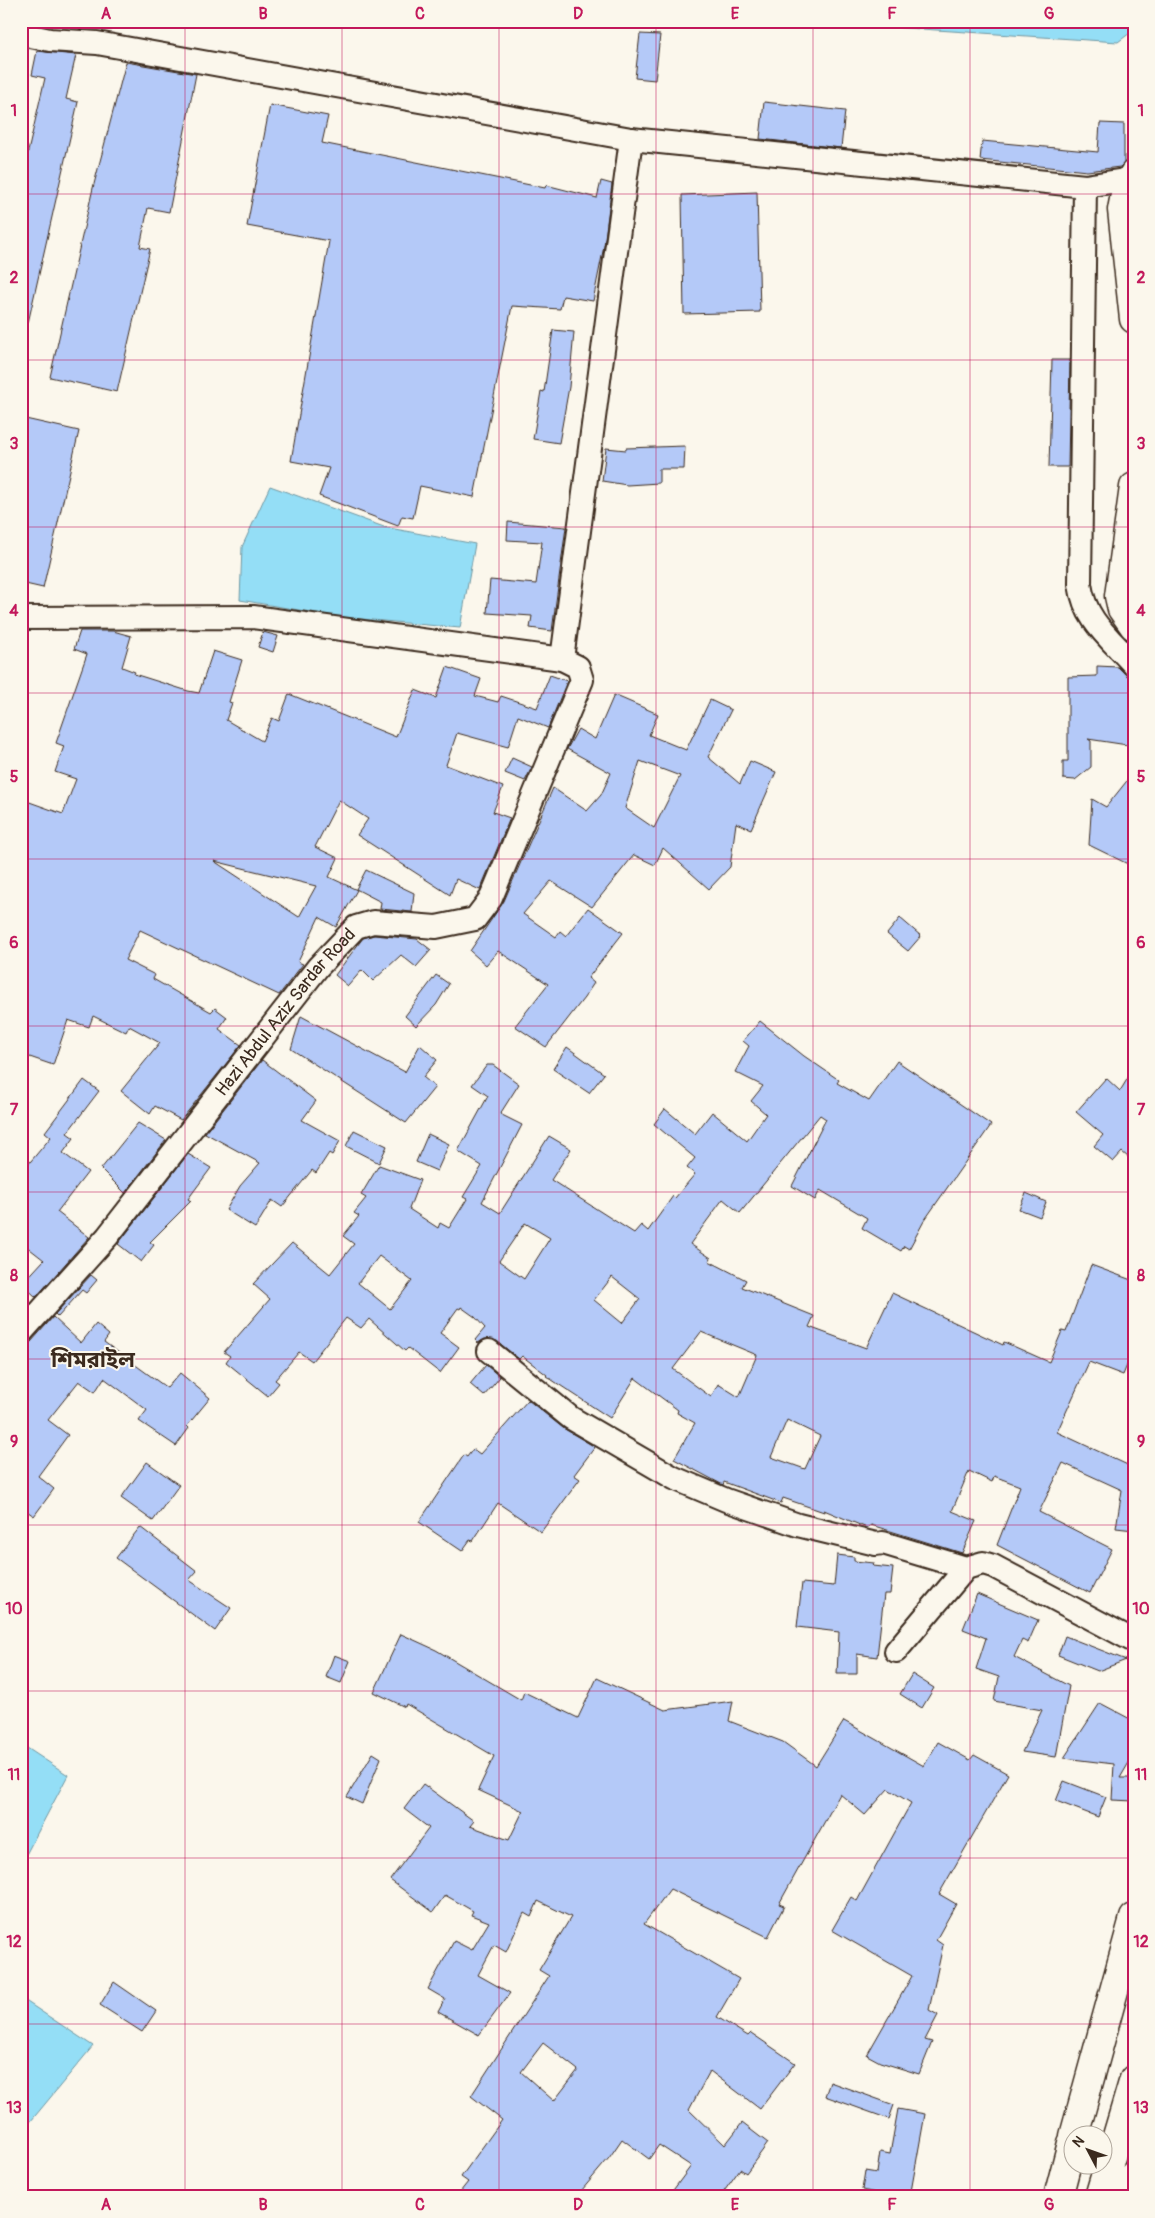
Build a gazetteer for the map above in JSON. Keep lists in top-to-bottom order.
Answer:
{
  "streets": {
    "street": ["Hazi Abdul Aziz Sardar Road"]
  },
  "districts": ["শিমরাইল"],
  "north": "top left",
  "grid": {
    "columns": [
      "A",
      "B",
      "C",
      "D",
      "E",
      "F",
      "G"
    ],
    "rows": [
      "1",
      "2",
      "3",
      "4",
      "5",
      "6",
      "7",
      "8",
      "9",
      "10",
      "11",
      "12",
      "13"
    ]
  }
}
